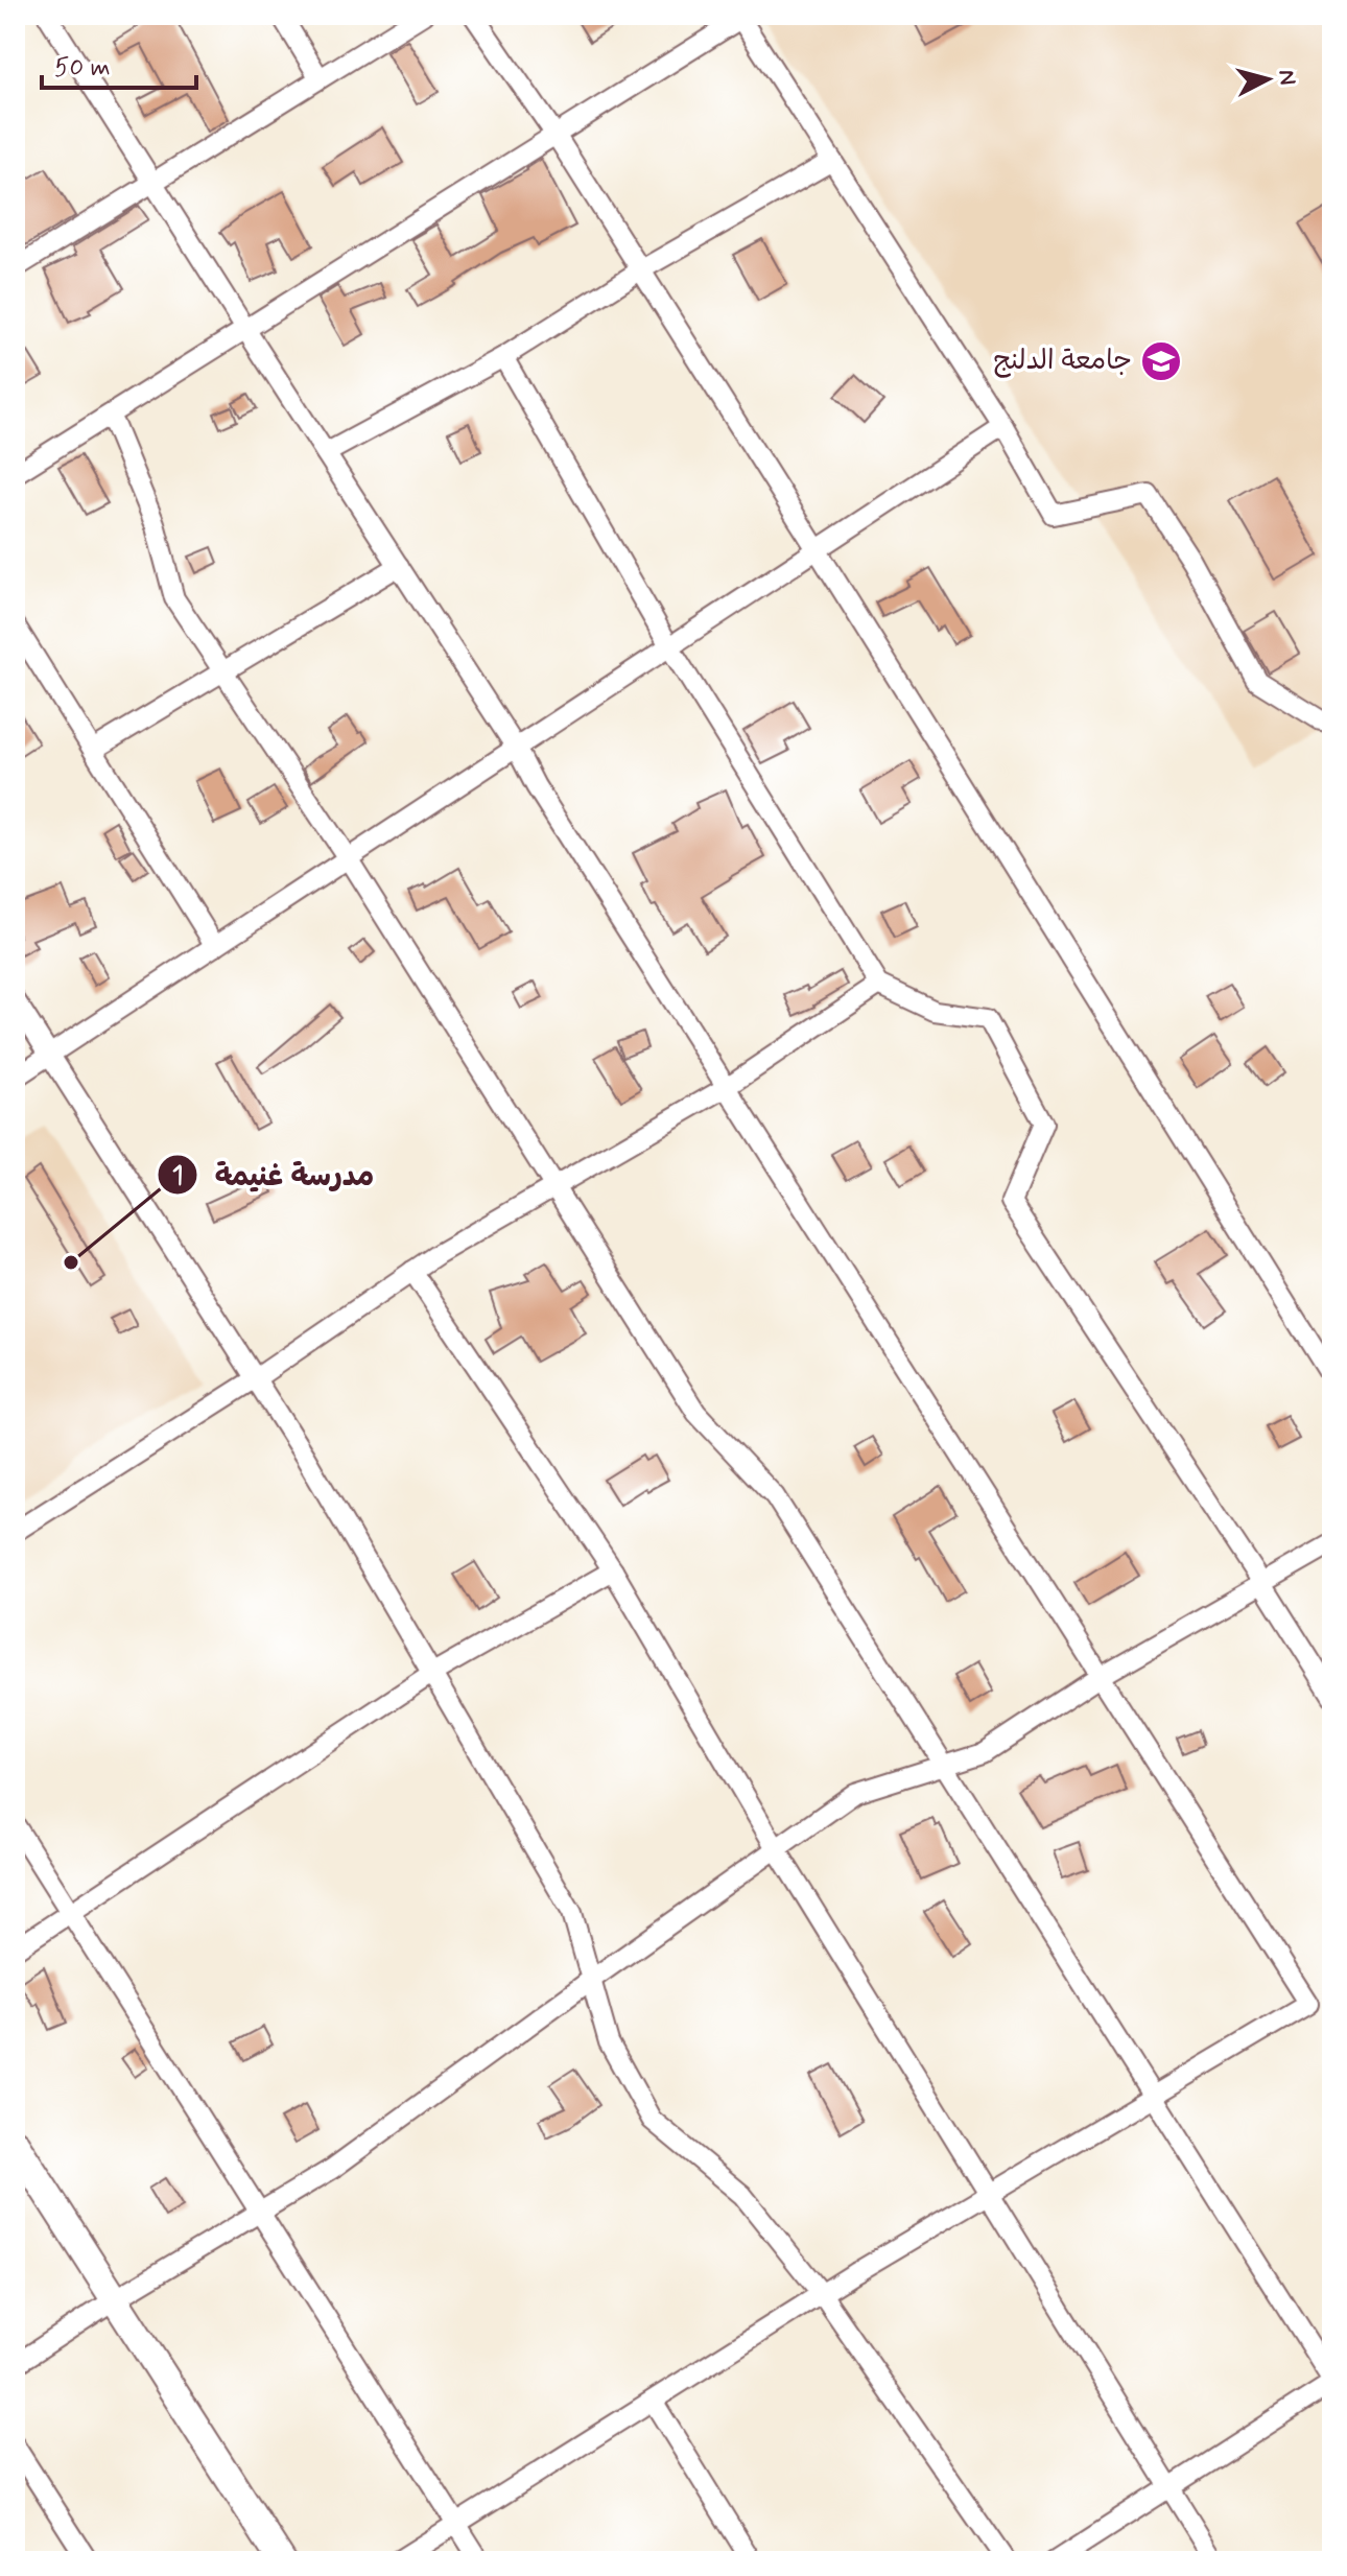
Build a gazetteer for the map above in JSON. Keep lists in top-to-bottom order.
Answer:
{
  "places": {
    "school or university": ["جامعة الدلنج"],
    "other": ["مدرسة غنيمة"]
  },
  "scale_bar": "50 m",
  "north": "right"
}
